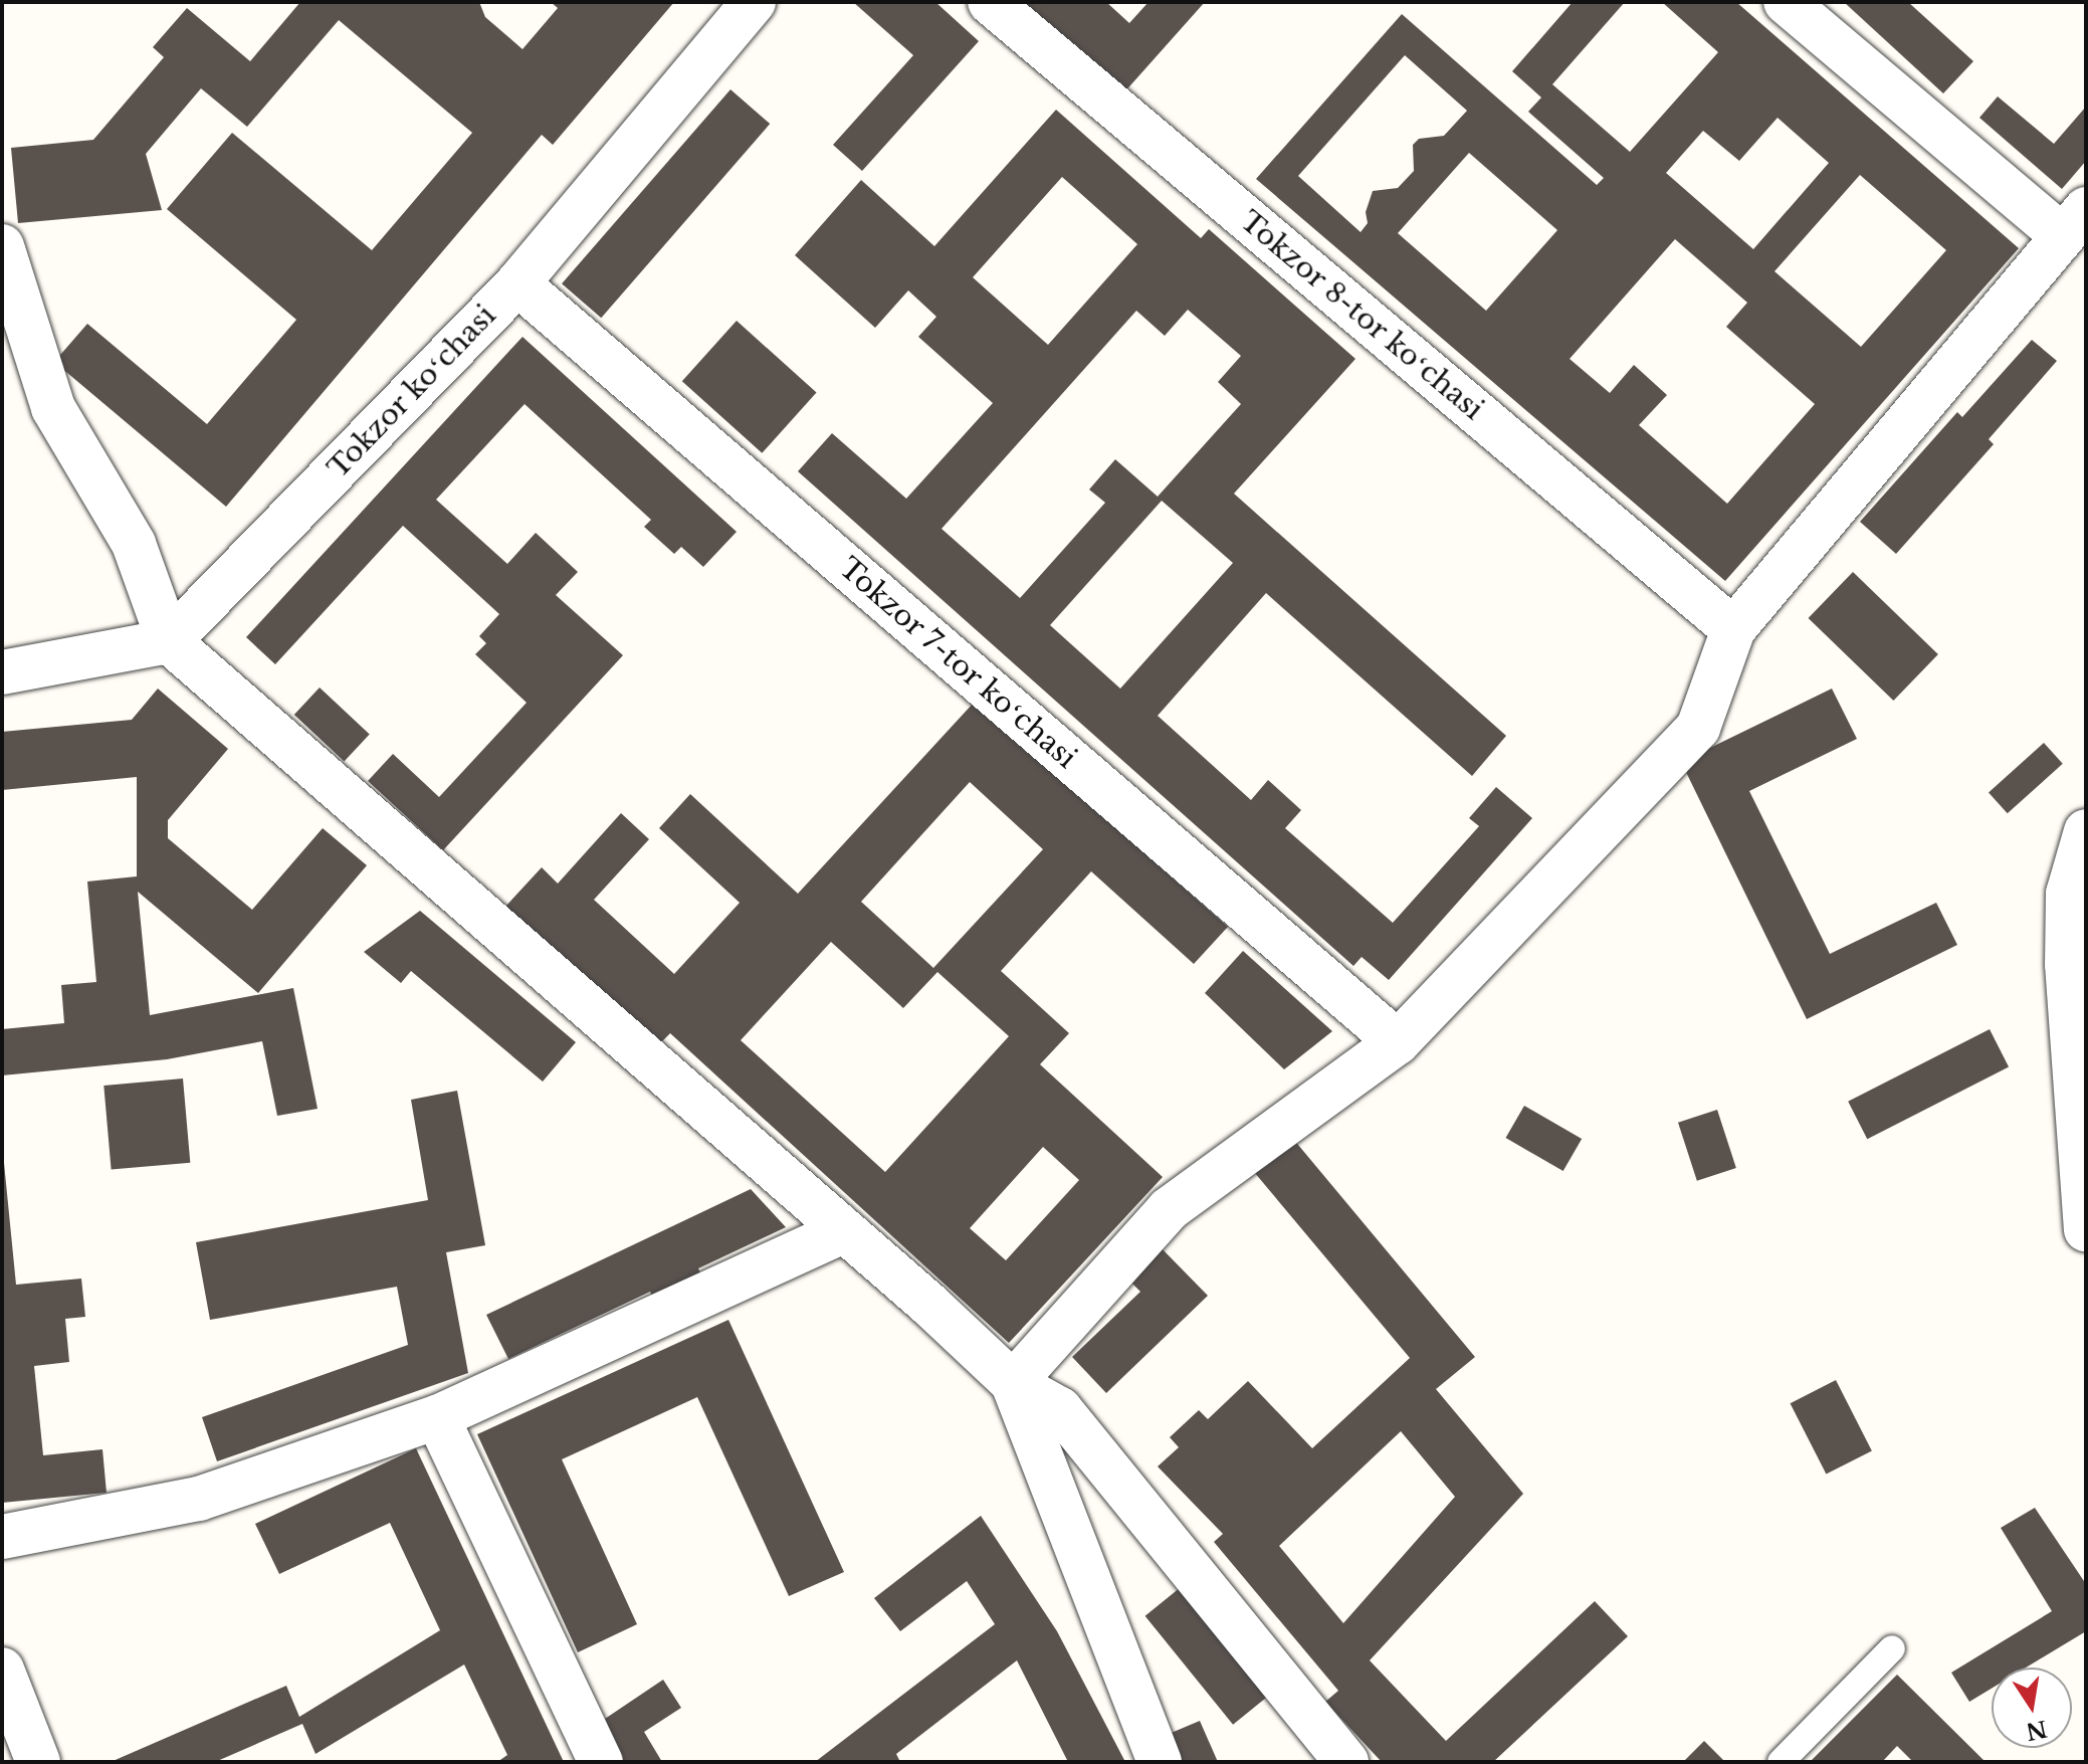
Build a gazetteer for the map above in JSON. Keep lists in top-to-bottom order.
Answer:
{
  "streets": {
    "street": ["Tokzor 8-tor koʻchasi", "Tokzor koʻchasi", "Tokzor 7-tor koʻchasi"]
  },
  "crossings": [
    ["Tokzor koʻchasi", "Tokzor 7-tor koʻchasi"]
  ],
  "north": "bottom"
}
